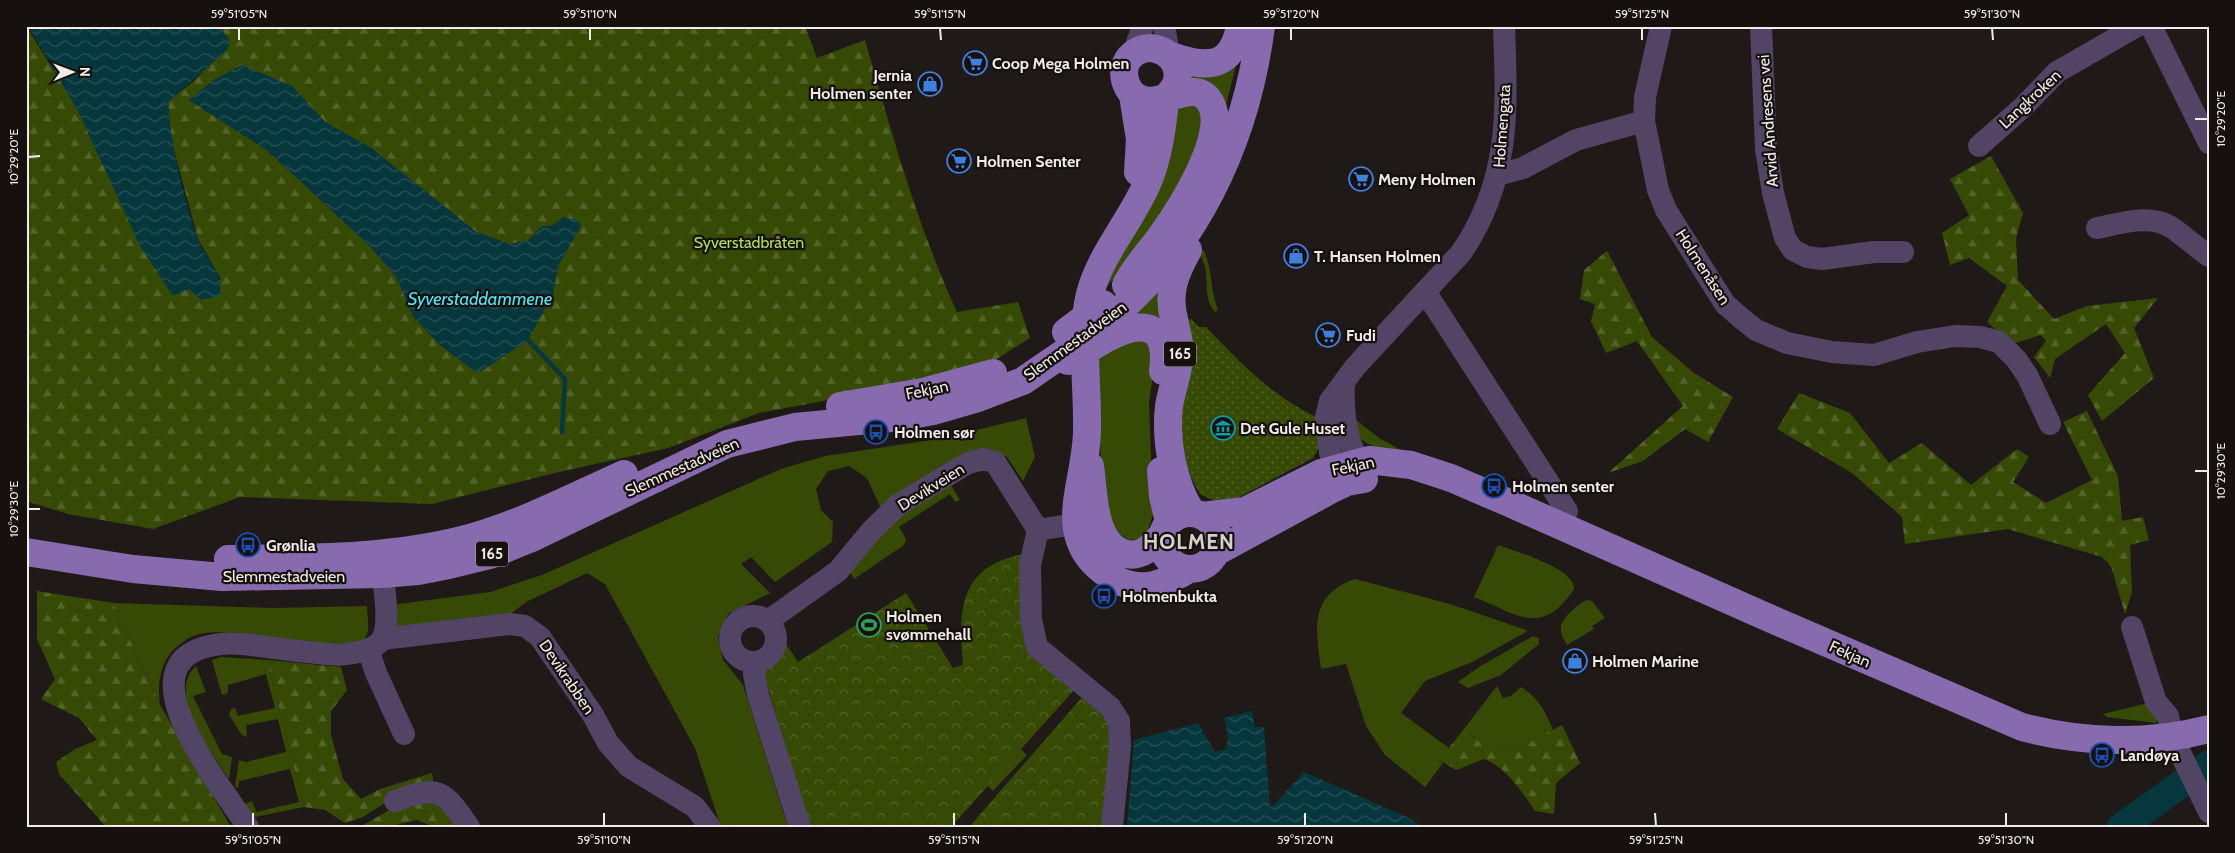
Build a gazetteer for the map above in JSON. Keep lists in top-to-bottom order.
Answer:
{
  "streets": {
    "main road": ["Slemmestadveien", "165", "Fekjan"],
    "street": [
      "Langkroken",
      "Arvid Andresens vei",
      "Holmengata",
      "Holmenåsen",
      "Devikveien",
      "Devikrabben"
    ]
  },
  "crossings": [
    ["Holmengata", "Fekjan"],
    ["Slemmestadveien", "165"],
    ["Slemmestadveien", "Fekjan"],
    ["165", "Fekjan"]
  ],
  "districts": ["HOLMEN"],
  "water": ["Syverstaddammene"],
  "parks": ["Syverstadbråten"],
  "places": {
    "supermarket": [
      "Coop Mega Holmen",
      "Holmen Senter",
      "Meny Holmen",
      "Fudi"
    ],
    "shop": ["Jernia Holmen senter", "T. Hansen Holmen", "Holmen Marine"],
    "museum": ["Det Gule Huset"],
    "bus stop": [
      "Holmen sør",
      "Holmen senter",
      "Grønlia",
      "Holmenbukta",
      "Landøya"
    ],
    "sports": ["Holmen svømmehall"]
  },
  "north": "right",
  "coordinates": [
    "59°51'05\"N",
    "59°51'10\"N",
    "59°51'15\"N",
    "59°51'20\"N",
    "59°51'25\"N",
    "59°51'30\"N",
    "10°29'20\"E",
    "10°29'30\"E"
  ]
}
